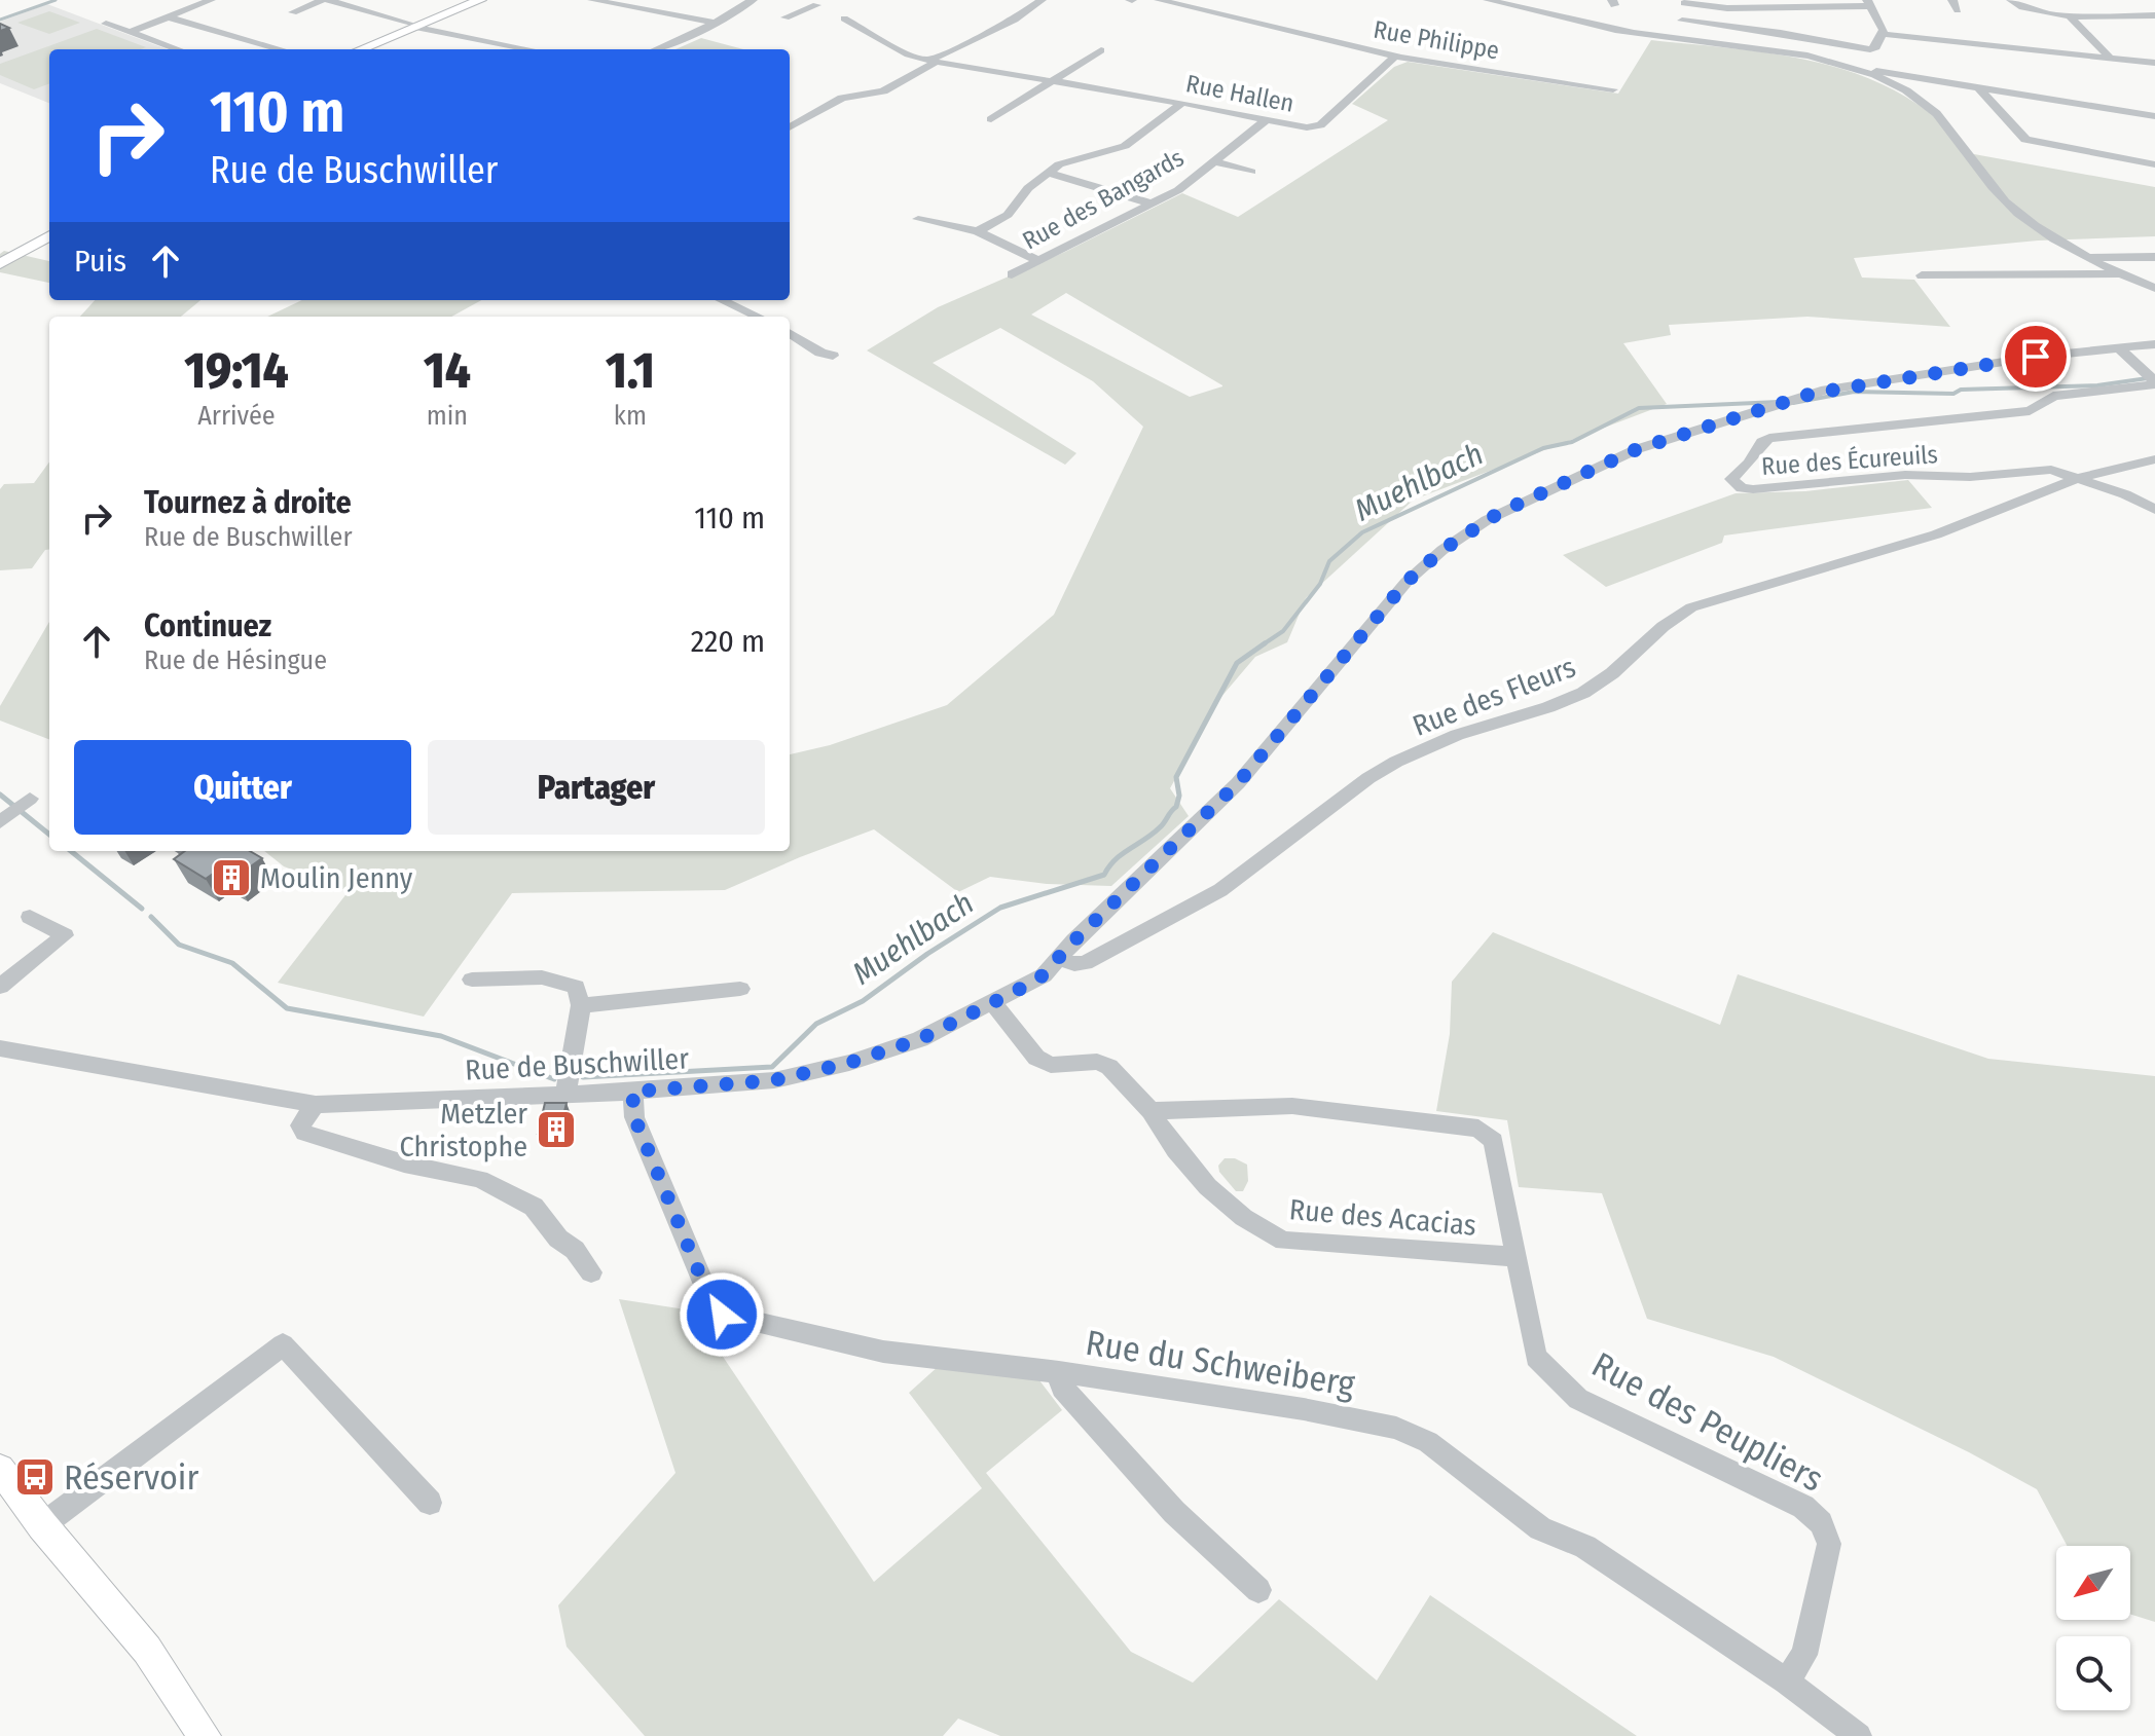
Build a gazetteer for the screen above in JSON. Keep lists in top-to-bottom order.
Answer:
{
  "streets": {
    "street": [
      "Rue Philippe",
      "Rue Hallen",
      "Rue des Bangards",
      "Rue des Écureuils",
      "Rue des Fleurs",
      "Rue de Buschwiller",
      "Rue des Acacias",
      "Rue du Schweiberg",
      "Rue des Peupliers"
    ]
  },
  "crossings": [
    ["Rue Philippe", "Rue Hallen"],
    ["Rue Hallen", "Rue des Bangards"],
    ["Rue des Écureuils", "Rue des Fleurs"],
    ["Rue des Écureuils", "Rue de Buschwiller"],
    ["Rue des Fleurs", "Rue de Buschwiller"],
    ["Rue de Buschwiller", "Rue du Schweiberg"],
    ["Rue des Acacias", "Rue des Peupliers"],
    ["Rue du Schweiberg", "Rue des Peupliers"]
  ],
  "water": ["Muehlbach"],
  "places": {
    "building": ["Moulin Jenny", "Metzler Christophe"],
    "bus stop": ["Réservoir"]
  },
  "north": "bottom left",
  "page": {
    "turn": ["110 m", "Rue de Buschwiller"],
    "then": "Puis",
    "eta": [
      "19:14",
      "Arrivée",
      "14",
      "min",
      "1.1",
      "km"
    ],
    "list": [
      {
        "name": "Tournez à droite",
        "note": "Rue de Buschwiller",
        "value": "110 m"
      },
      {
        "name": "Continuez",
        "note": "Rue de Hésingue",
        "value": "220 m"
      }
    ],
    "buttons": ["Quitter", "Partager"]
  }
}
